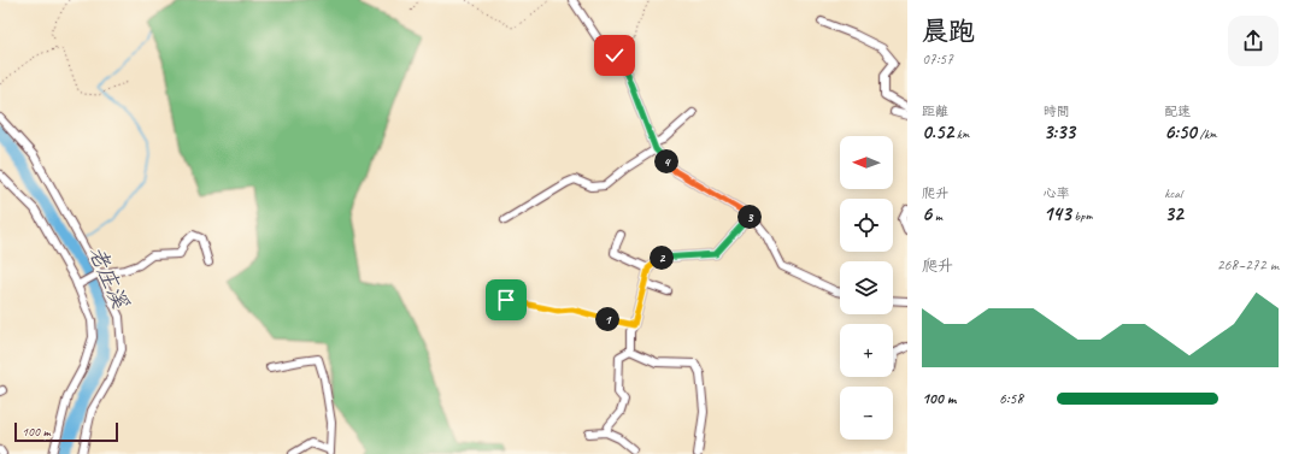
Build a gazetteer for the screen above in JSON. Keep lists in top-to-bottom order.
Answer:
{
  "water": ["老庄溪"],
  "scale_bar": "100 m",
  "north": "left",
  "page": {
    "heading": ["晨跑", "07:57"],
    "stats": [
      ["距離", "0.52 km"],
      ["時間", "3:33"],
      ["配速", "6:50 /km"],
      ["爬升", "6 m"],
      ["心率", "143 bpm"],
      ["kcal", "32"]
    ],
    "map_buttons": ["+", "−"],
    "pins": [
      "4",
      "3",
      "2",
      "1"
    ],
    "chart": ["爬升", "268–272 m"],
    "list": [
      {
        "name": "100 m",
        "note": "6:58"
      }
    ],
    "scale": "100 m"
  }
}
